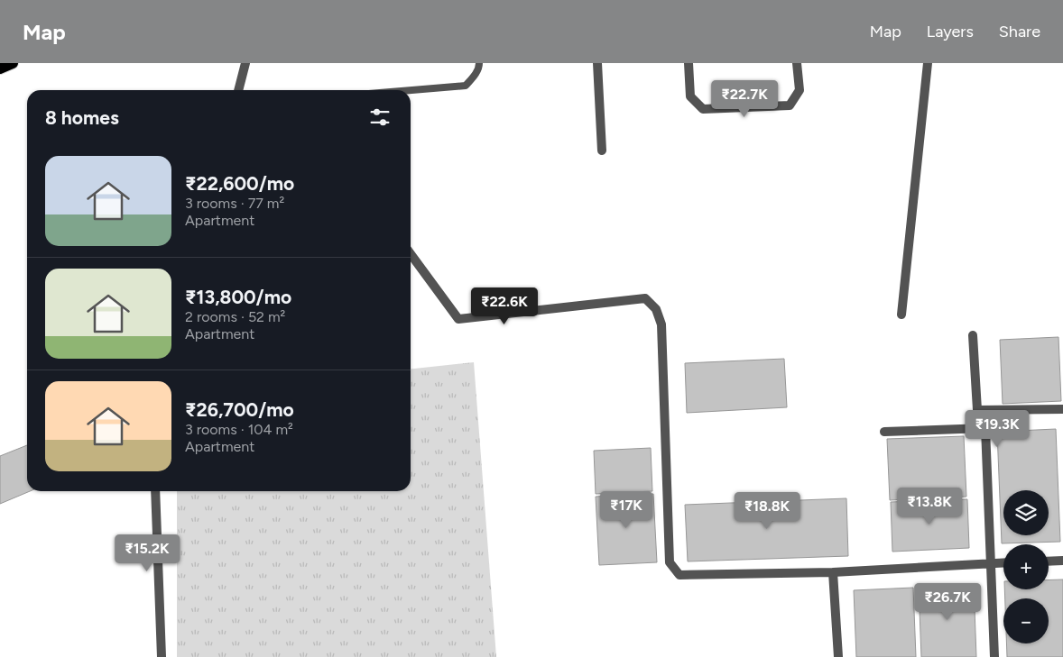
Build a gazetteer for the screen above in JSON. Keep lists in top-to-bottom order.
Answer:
{
  "page": {
    "header": "Map",
    "nav": ["Map", "Layers", "Share"],
    "price": [
      "₹22.7K",
      "₹22.6K",
      "₹19.3K",
      "₹13.8K",
      "₹17K",
      "₹18.8K",
      "₹15.2K",
      "₹26.7K"
    ],
    "heading": "8 homes",
    "list": [
      {
        "name": "₹22,600/mo",
        "note": "3 rooms · 77 m² · Apartment"
      },
      {
        "name": "₹13,800/mo",
        "note": "2 rooms · 52 m² · Apartment"
      },
      {
        "name": "₹26,700/mo",
        "note": "3 rooms · 104 m² · Apartment"
      }
    ],
    "map_buttons": ["+", "−"]
  }
}
